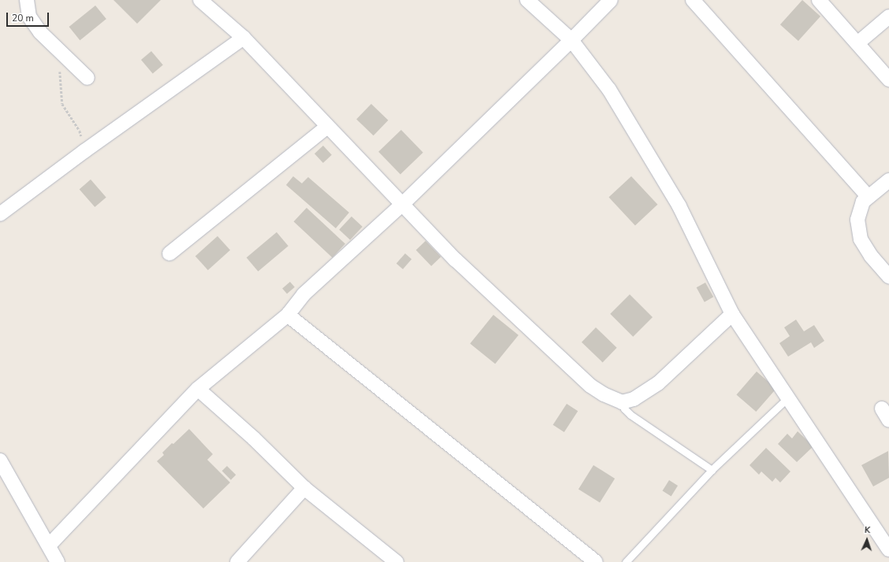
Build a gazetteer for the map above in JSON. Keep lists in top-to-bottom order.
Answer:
{
  "scale_bar": "20 m",
  "north": "top"
}
